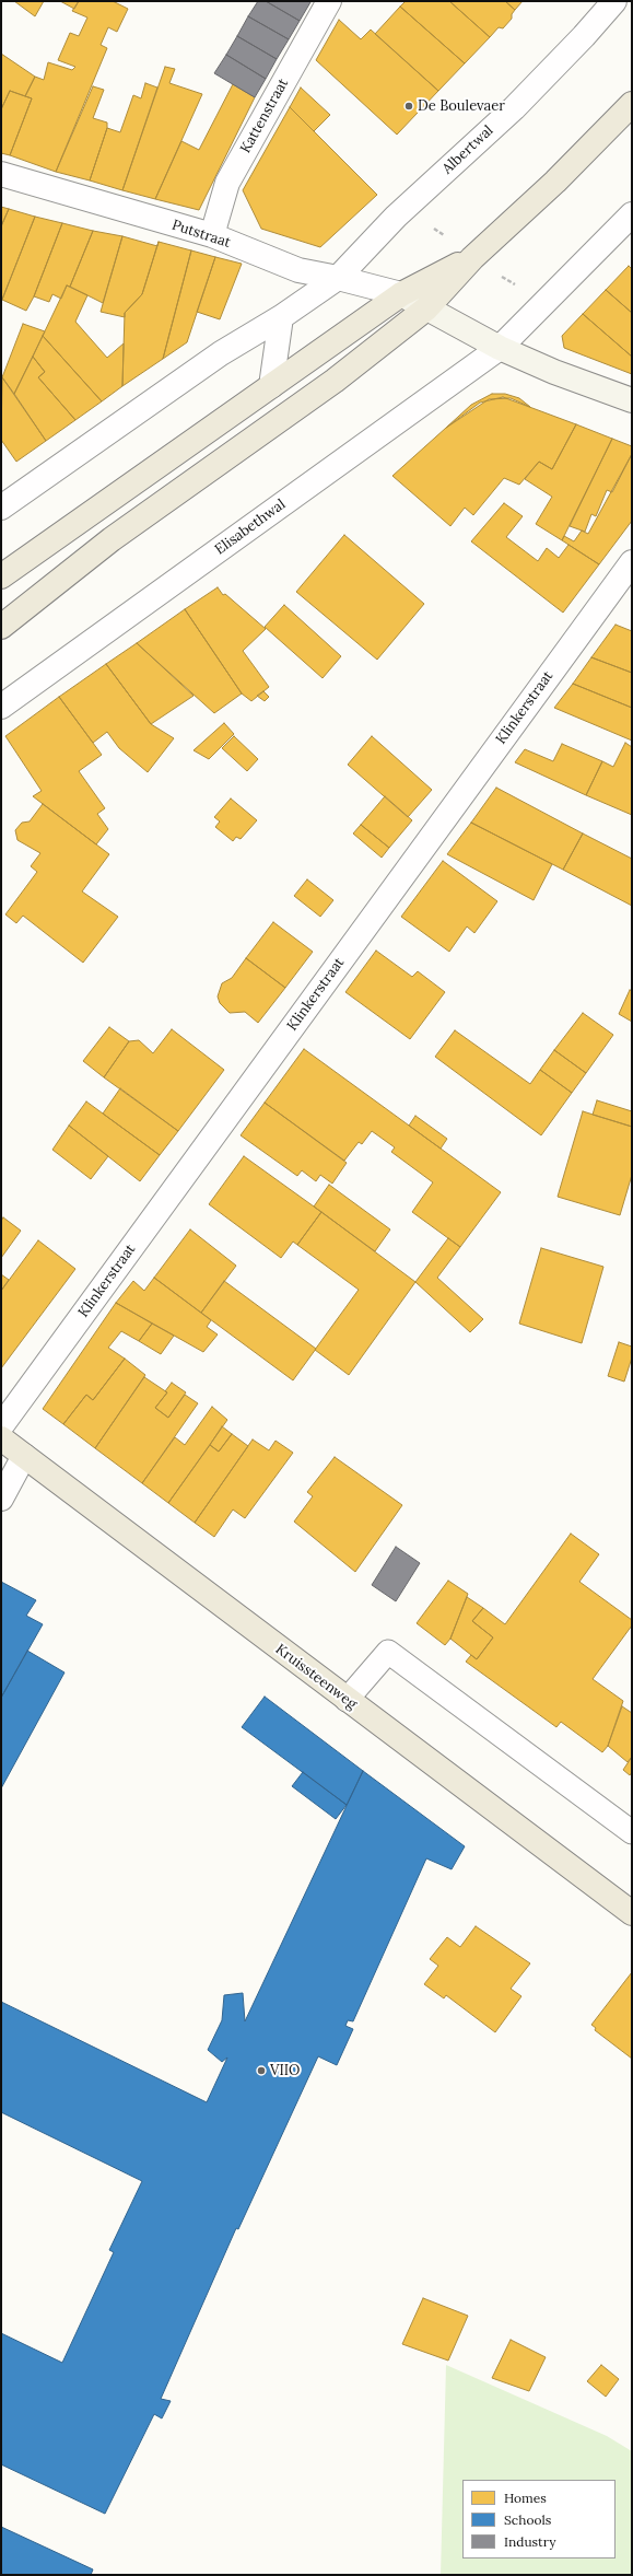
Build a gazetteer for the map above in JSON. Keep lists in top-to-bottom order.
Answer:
{
  "streets": {
    "main road": ["Kruissteenweg"],
    "street": [
      "Kattenstraat",
      "Albertwal",
      "Putstraat",
      "Elisabethwal",
      "Klinkerstraat"
    ]
  },
  "crossings": [
    ["Kattenstraat", "Putstraat"],
    ["Albertwal", "Putstraat"]
  ],
  "places": ["De Boulevaer", "VIIO"],
  "legend": ["Homes", "Schools", "Industry"]
}
